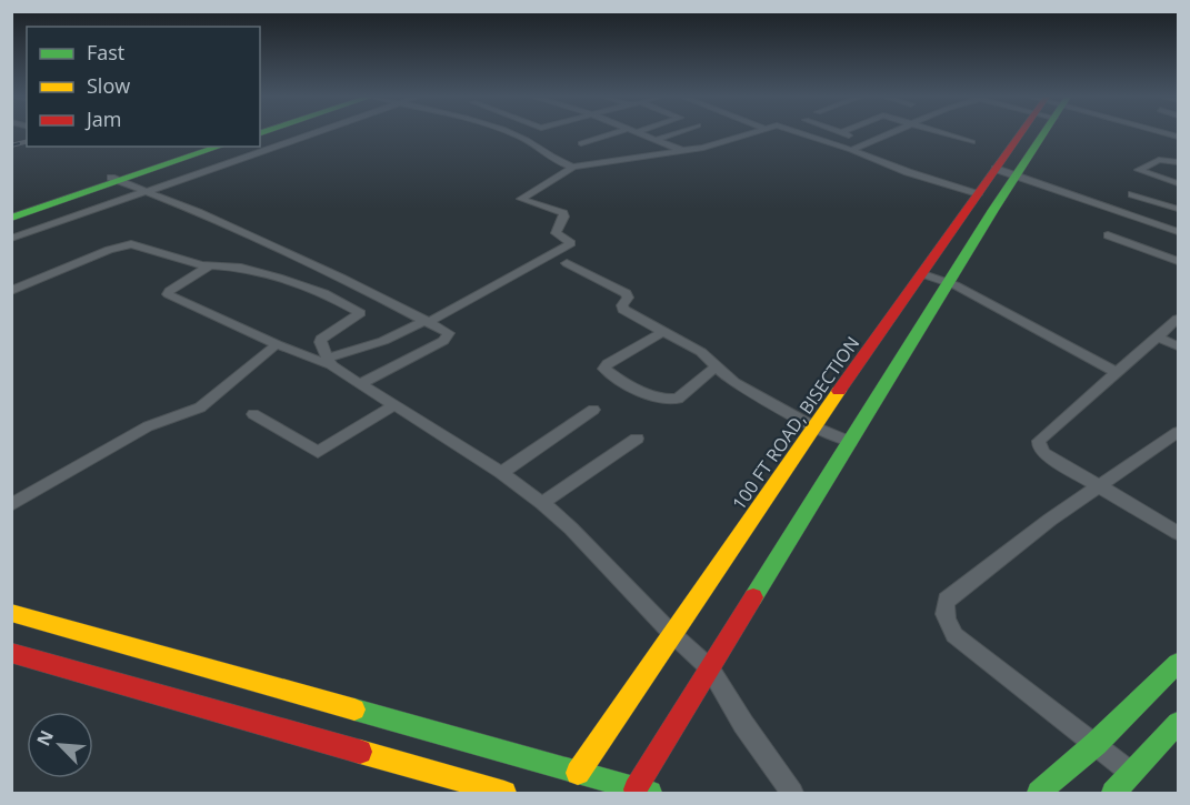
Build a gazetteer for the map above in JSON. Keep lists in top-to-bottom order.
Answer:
{
  "streets": {
    "street": ["100 FT ROAD, BISECTION"]
  },
  "legend": ["Fast", "Slow", "Jam"],
  "north": "top left"
}
